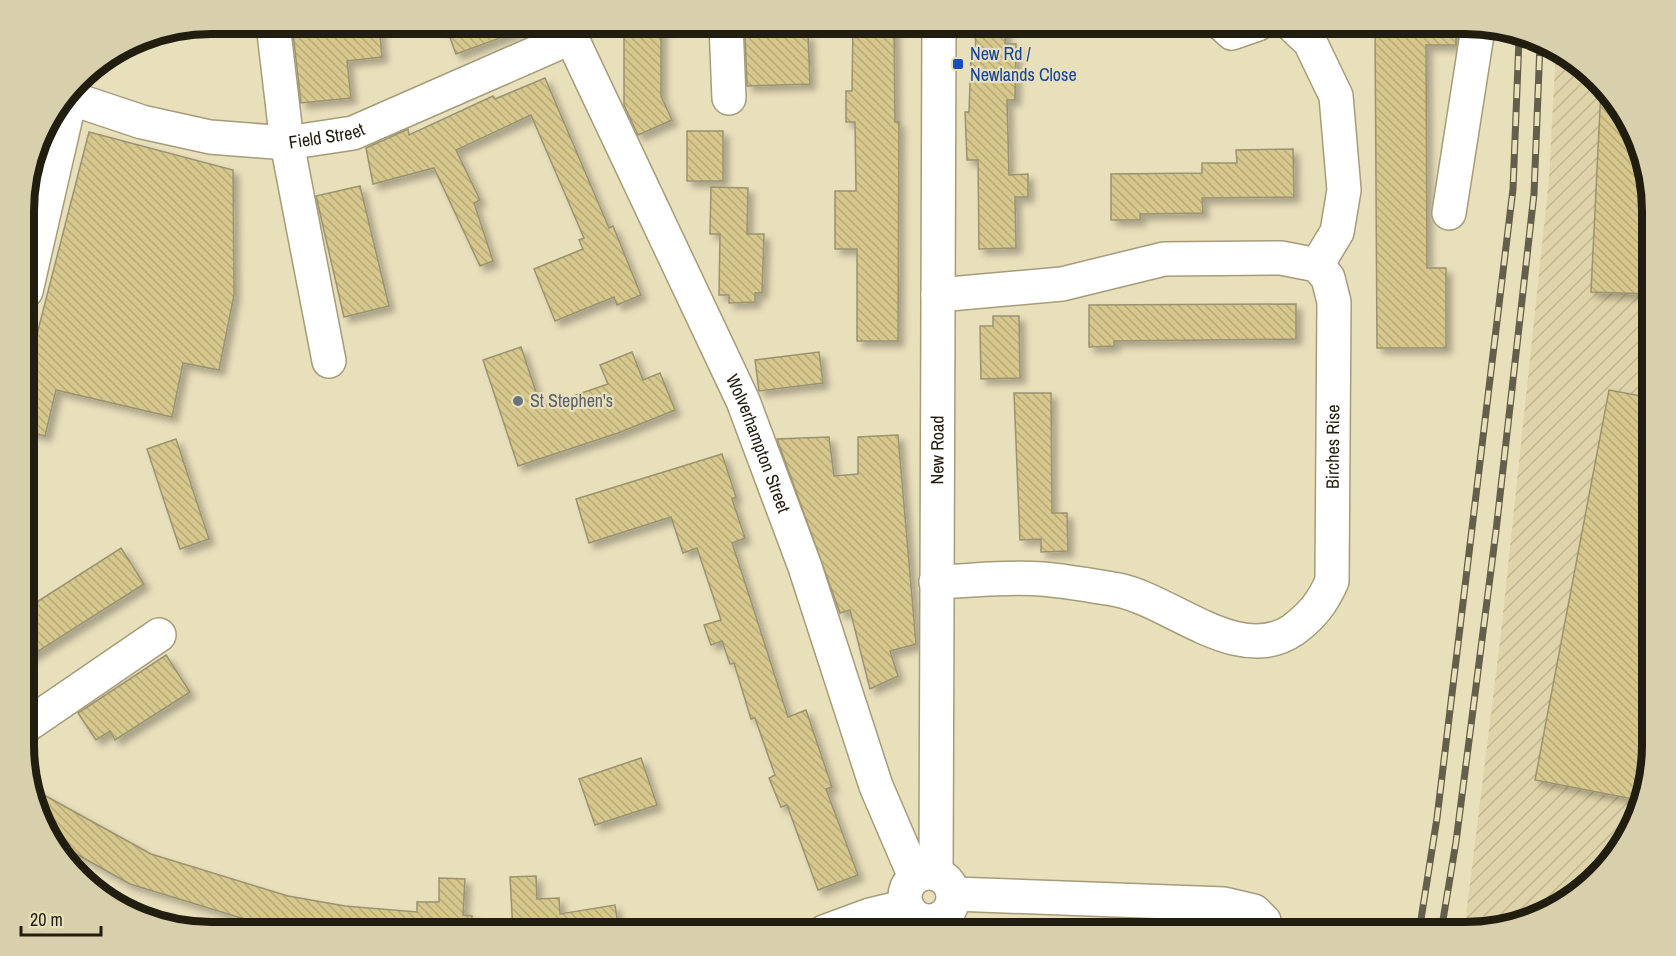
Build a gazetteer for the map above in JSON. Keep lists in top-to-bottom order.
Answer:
{
  "streets": {
    "street": [
      "Field Street",
      "Wolverhampton Street",
      "Birches Rise",
      "New Road"
    ]
  },
  "crossings": [
    ["Wolverhampton Street", "New Road"],
    ["Birches Rise", "New Road"]
  ],
  "places": {
    "transit": ["New Rd / Newlands Close"],
    "other": ["St Stephen's"]
  },
  "scale_bar": "20 m"
}
